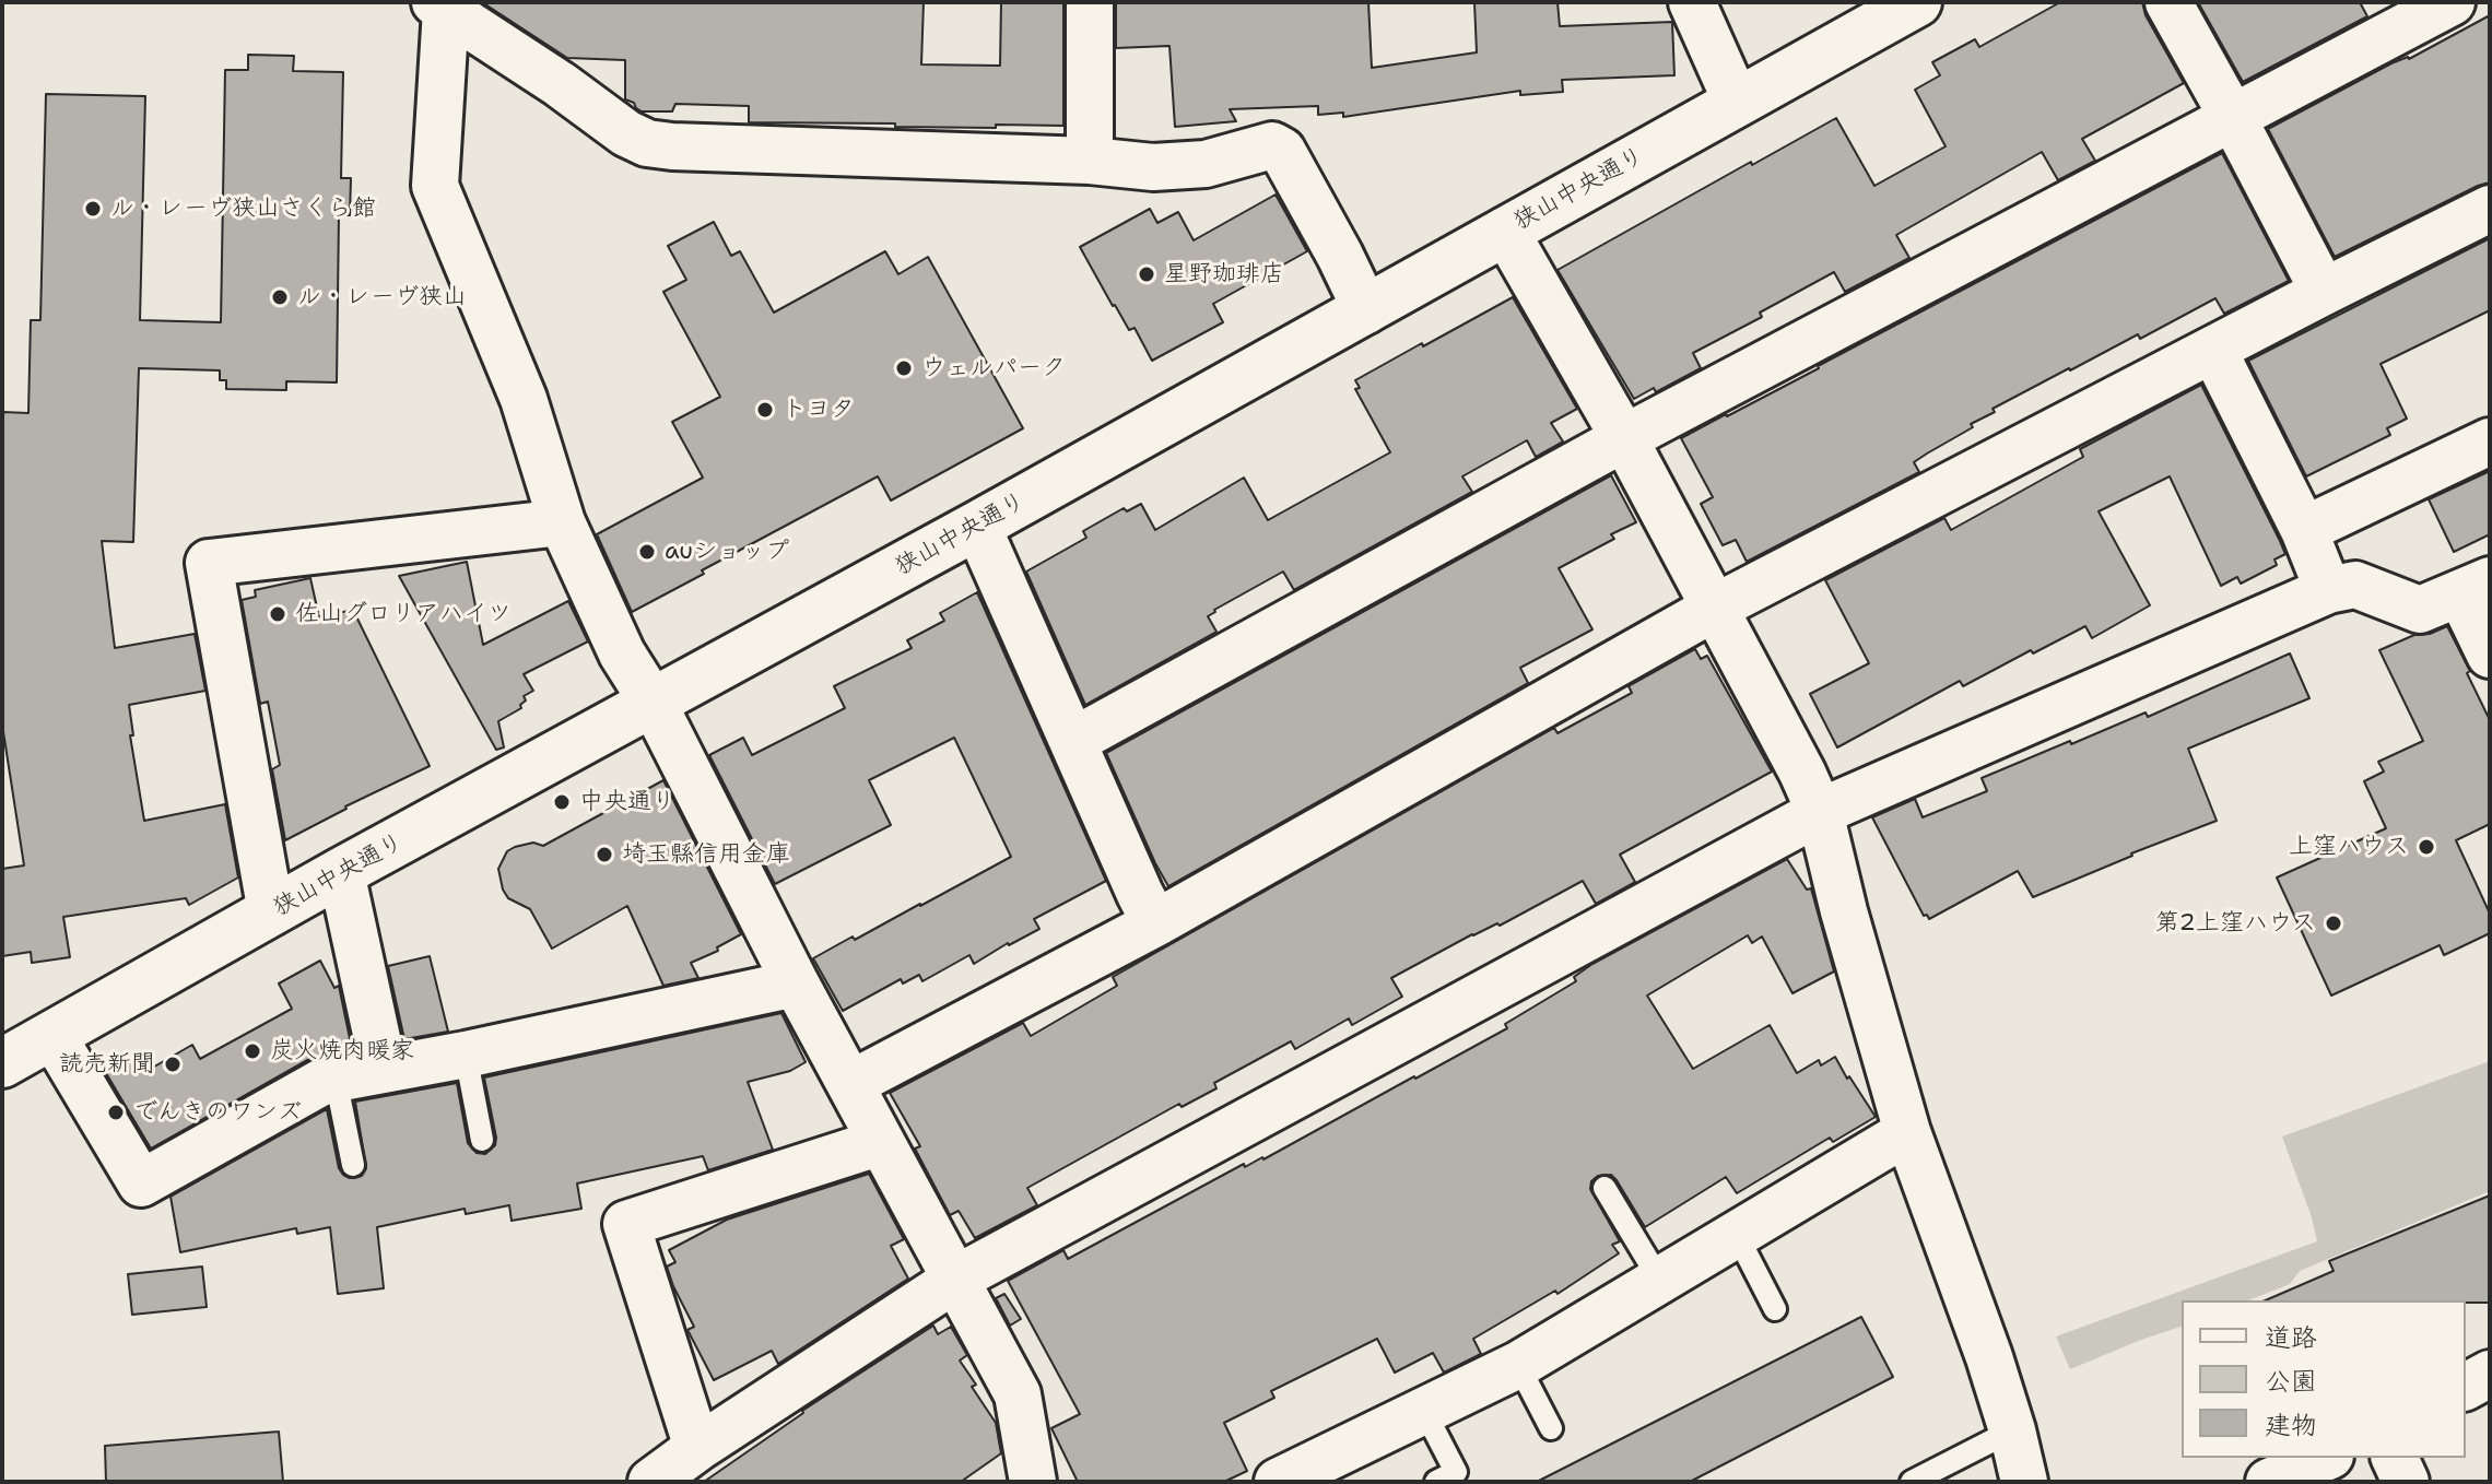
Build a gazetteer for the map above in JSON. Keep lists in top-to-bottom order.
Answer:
{
  "streets": {
    "street": ["狭山中央通り"]
  },
  "places": [
    "ル・レーヴ狭山さくら館",
    "星野珈琲店",
    "ル・レーヴ狭山",
    "ウェルパーク",
    "トヨタ",
    "auショップ",
    "佐山グロリアハイツ",
    "中央通り",
    "上窪ハウス",
    "埼玉縣信用金庫",
    "第2上窪ハウス",
    "炭火焼肉暖家",
    "読売新聞",
    "でんきのワンズ"
  ],
  "legend": ["道路", "公園", "建物"]
}
